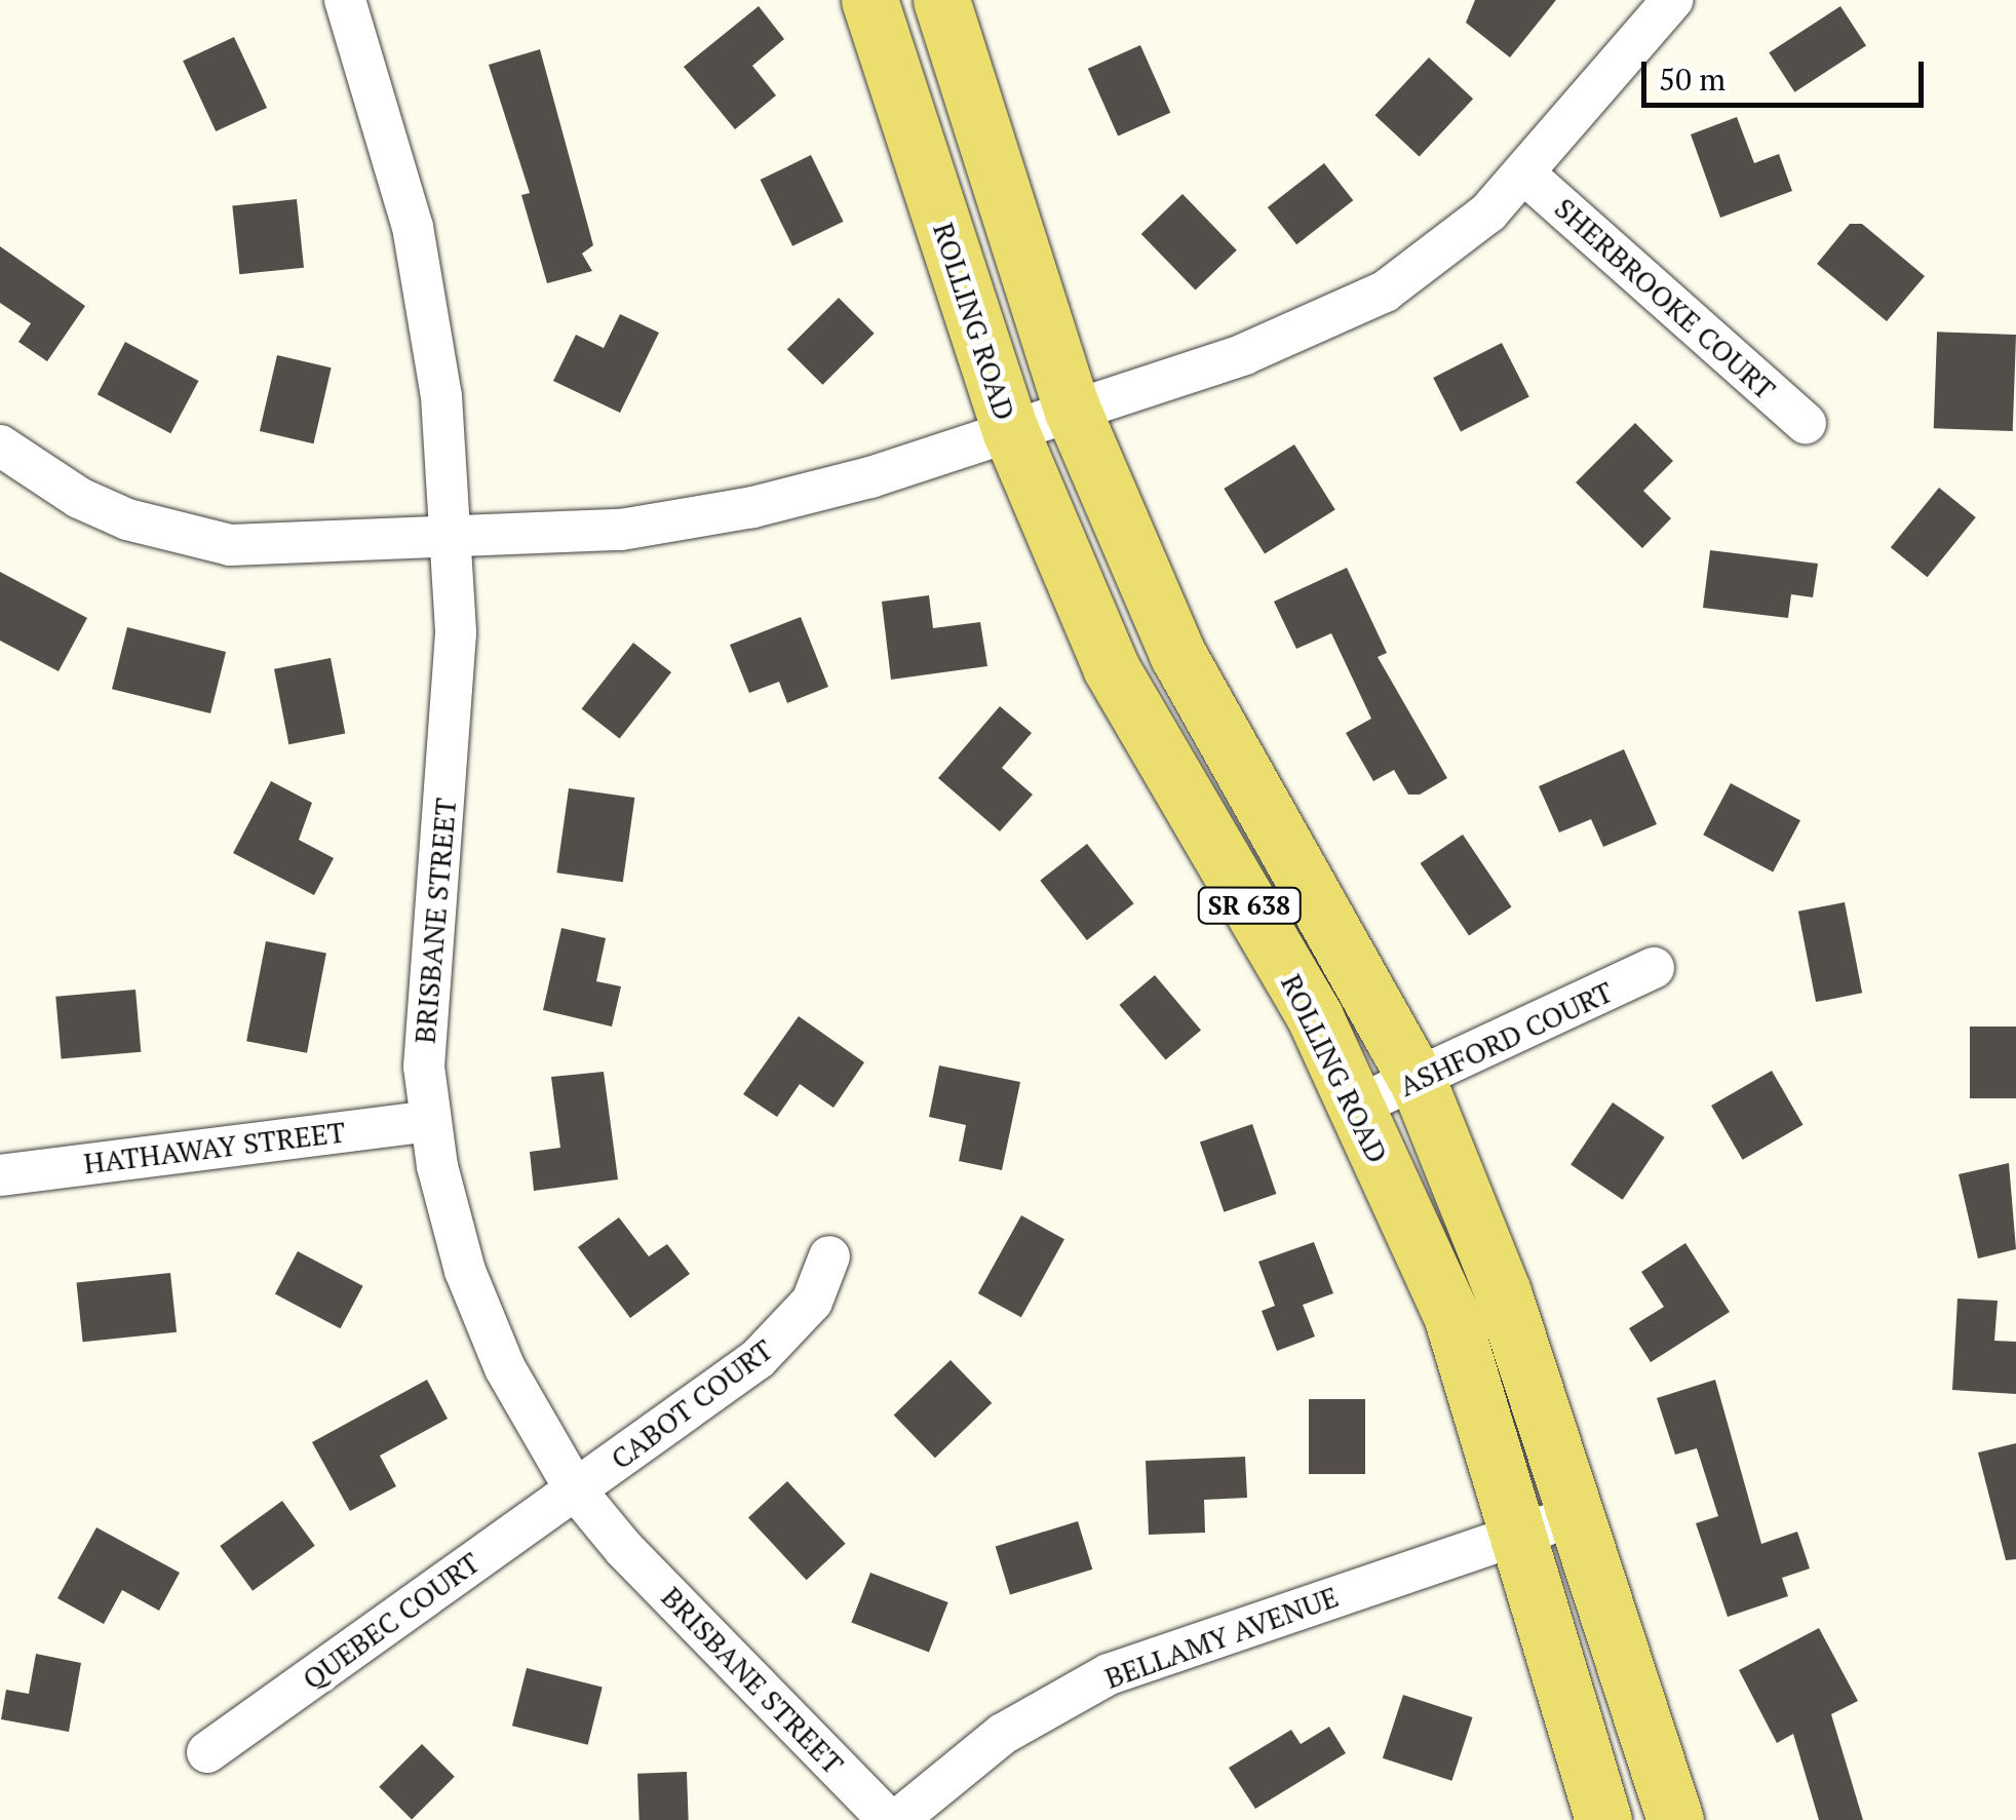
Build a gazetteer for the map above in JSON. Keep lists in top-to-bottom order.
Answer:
{
  "streets": {
    "main road": ["ROLLING ROAD", "SR 638"],
    "street": [
      "SHERBROOKE COURT",
      "BRISBANE STREET",
      "ASHFORD COURT",
      "HATHAWAY STREET",
      "CABOT COURT",
      "QUEBEC COURT",
      "BELLAMY AVENUE"
    ]
  },
  "crossings": [
    ["ROLLING ROAD", "ASHFORD COURT"],
    ["ROLLING ROAD", "BELLAMY AVENUE"],
    ["BRISBANE STREET", "HATHAWAY STREET"],
    ["BRISBANE STREET", "CABOT COURT"],
    ["BRISBANE STREET", "QUEBEC COURT"],
    ["BRISBANE STREET", "BELLAMY AVENUE"],
    ["CABOT COURT", "QUEBEC COURT"]
  ],
  "scale_bar": "50 m"
}
